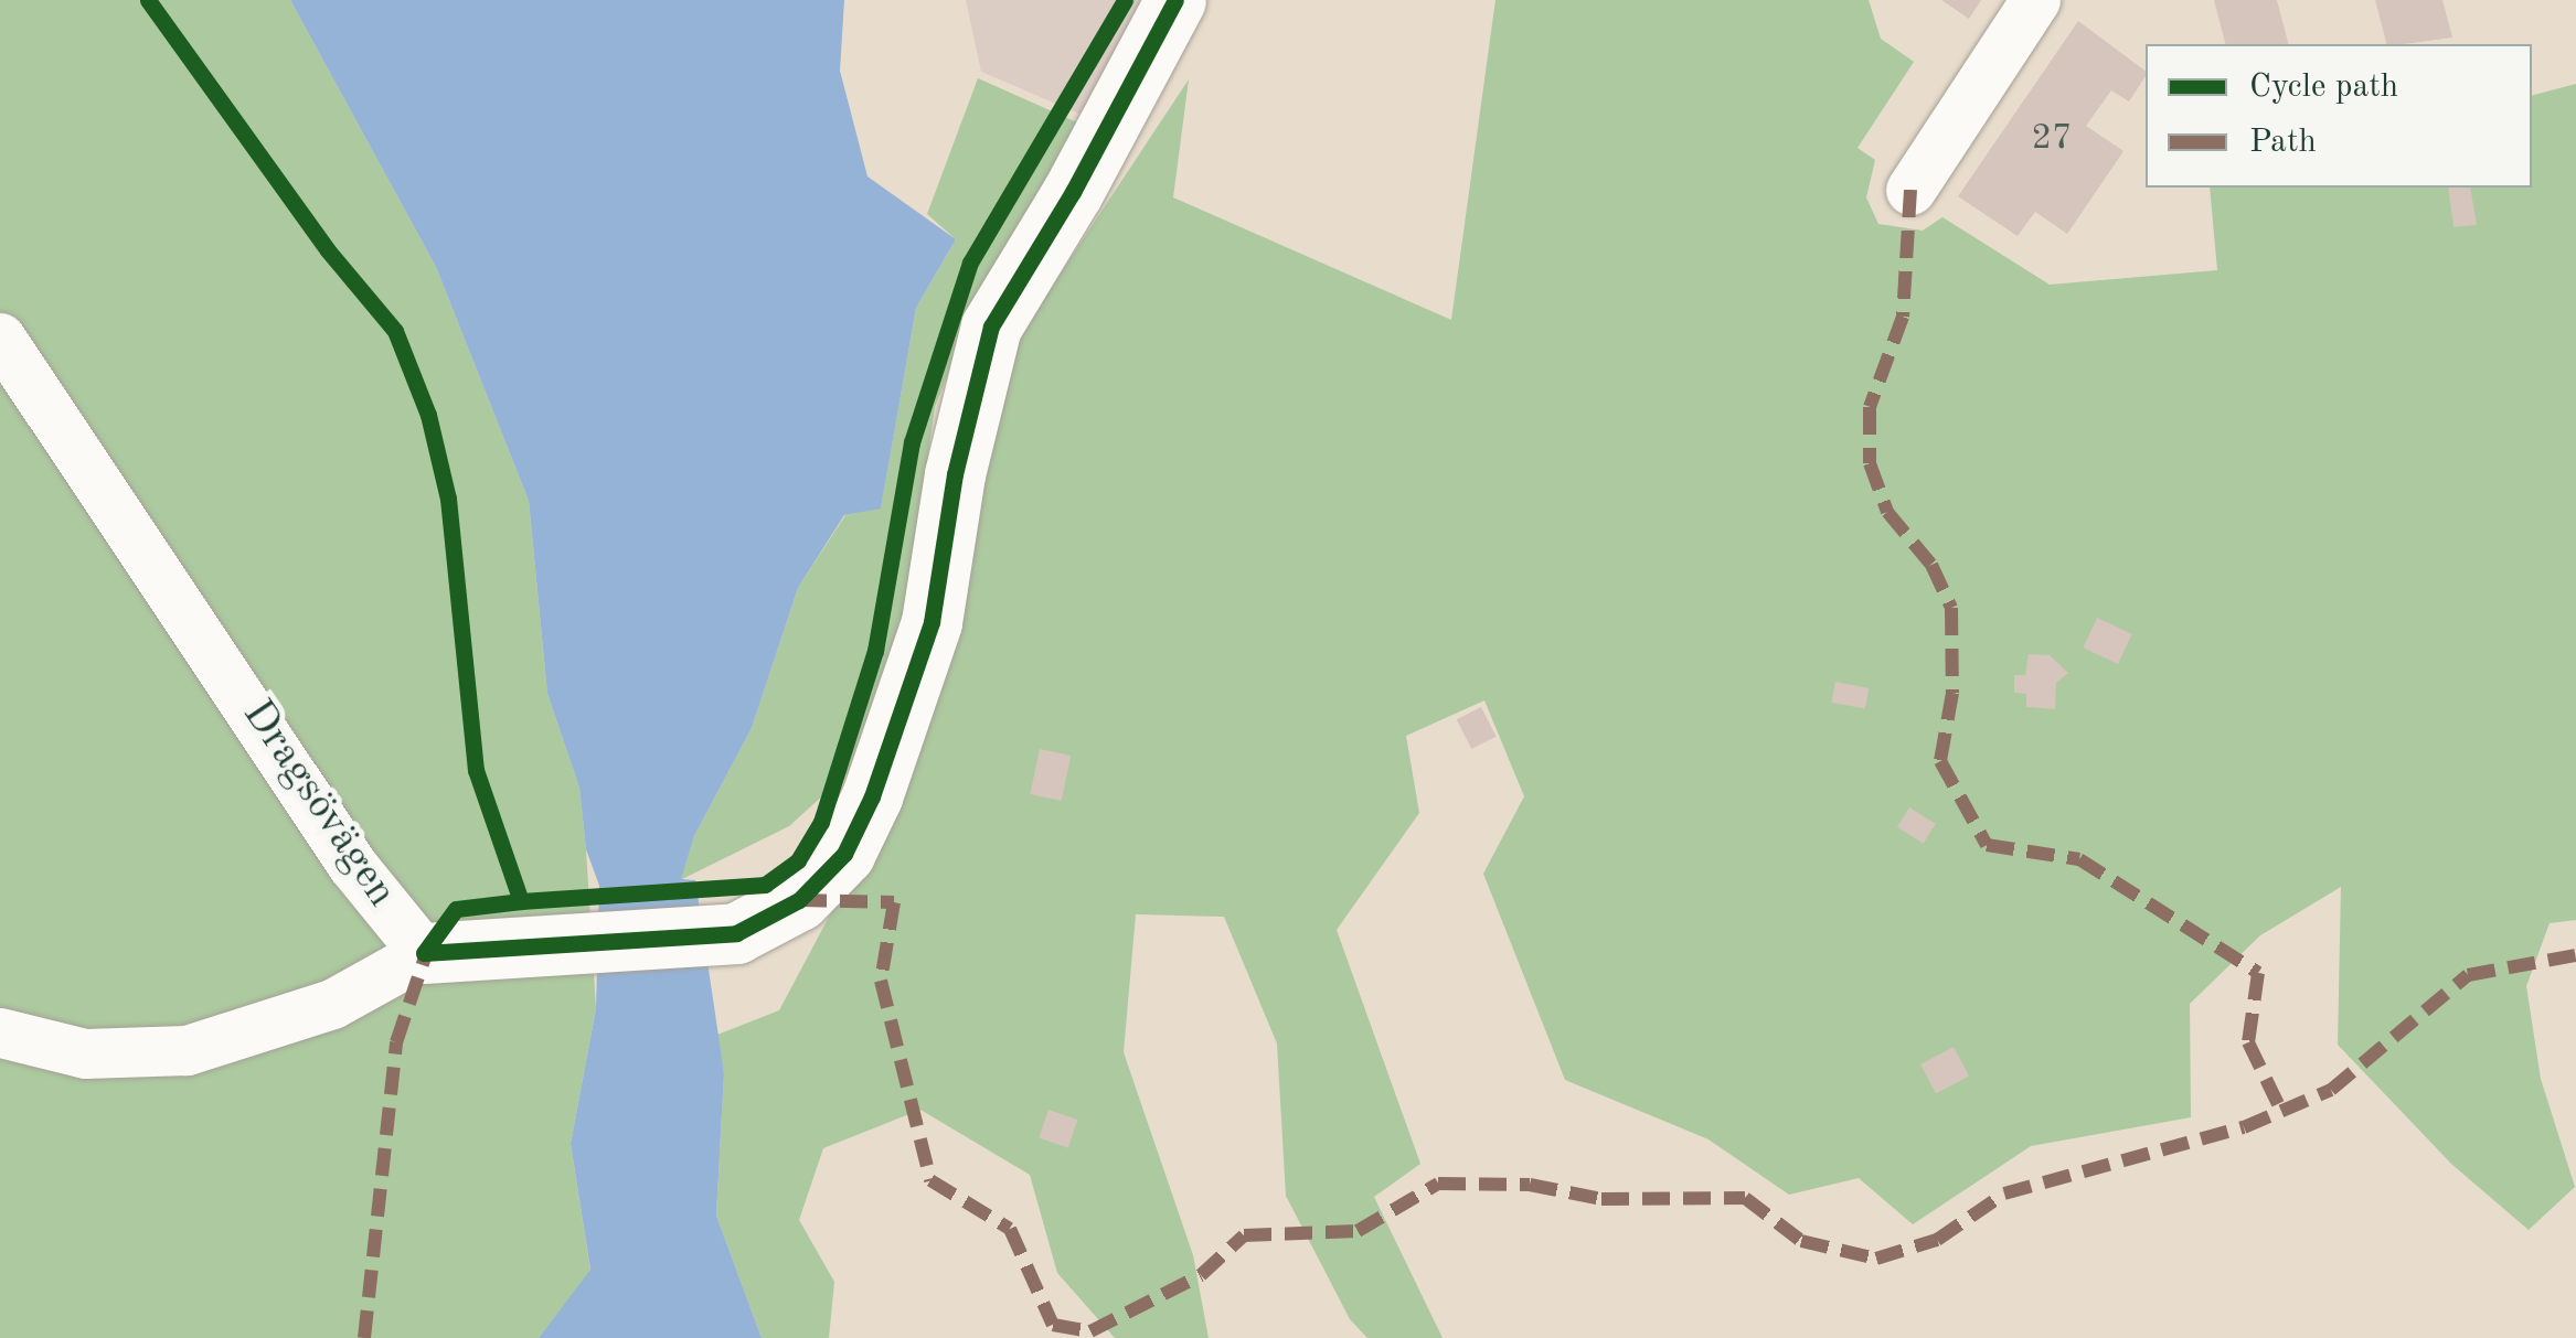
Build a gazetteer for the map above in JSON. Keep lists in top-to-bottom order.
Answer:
{
  "streets": {
    "street": ["Dragsövägen"]
  },
  "house_numbers": ["27"],
  "legend": ["Cycle path", "Path"]
}
